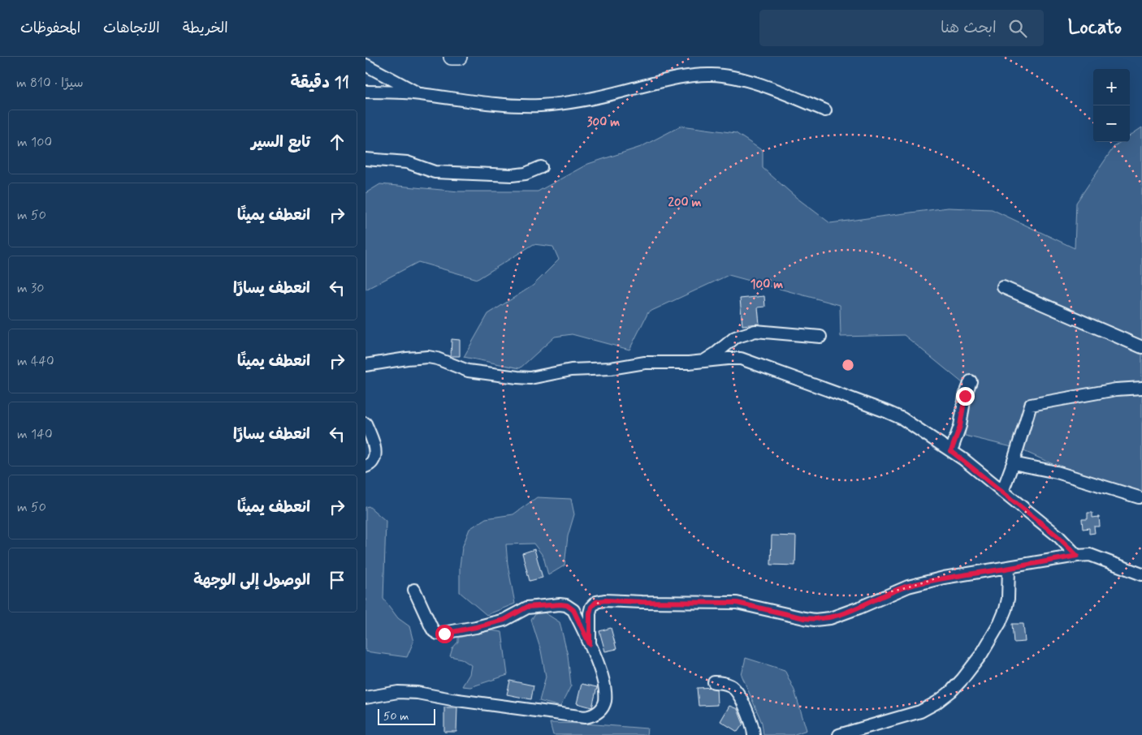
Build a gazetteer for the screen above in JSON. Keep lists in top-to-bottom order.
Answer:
{
  "scale_bar": "50 m",
  "page": {
    "header": "Locato",
    "search": "ابحث هنا",
    "nav": ["الخريطة", "الاتجاهات", "المحفوظات"],
    "heading": ["11 دقيقة", "سيرًا · 810 m"],
    "map_buttons": ["+", "−"],
    "list": [
      ["تابع السير", "100 m"],
      ["انعطف يمينًا", "50 m"],
      ["انعطف يسارًا", "30 m"],
      ["انعطف يمينًا", "440 m"],
      ["انعطف يسارًا", "140 m"],
      ["انعطف يمينًا", "50 m"],
      "الوصول إلى الوجهة"
    ],
    "scale": "50 m"
  },
  "rings": ["300 m", "200 m", "100 m"]
}
